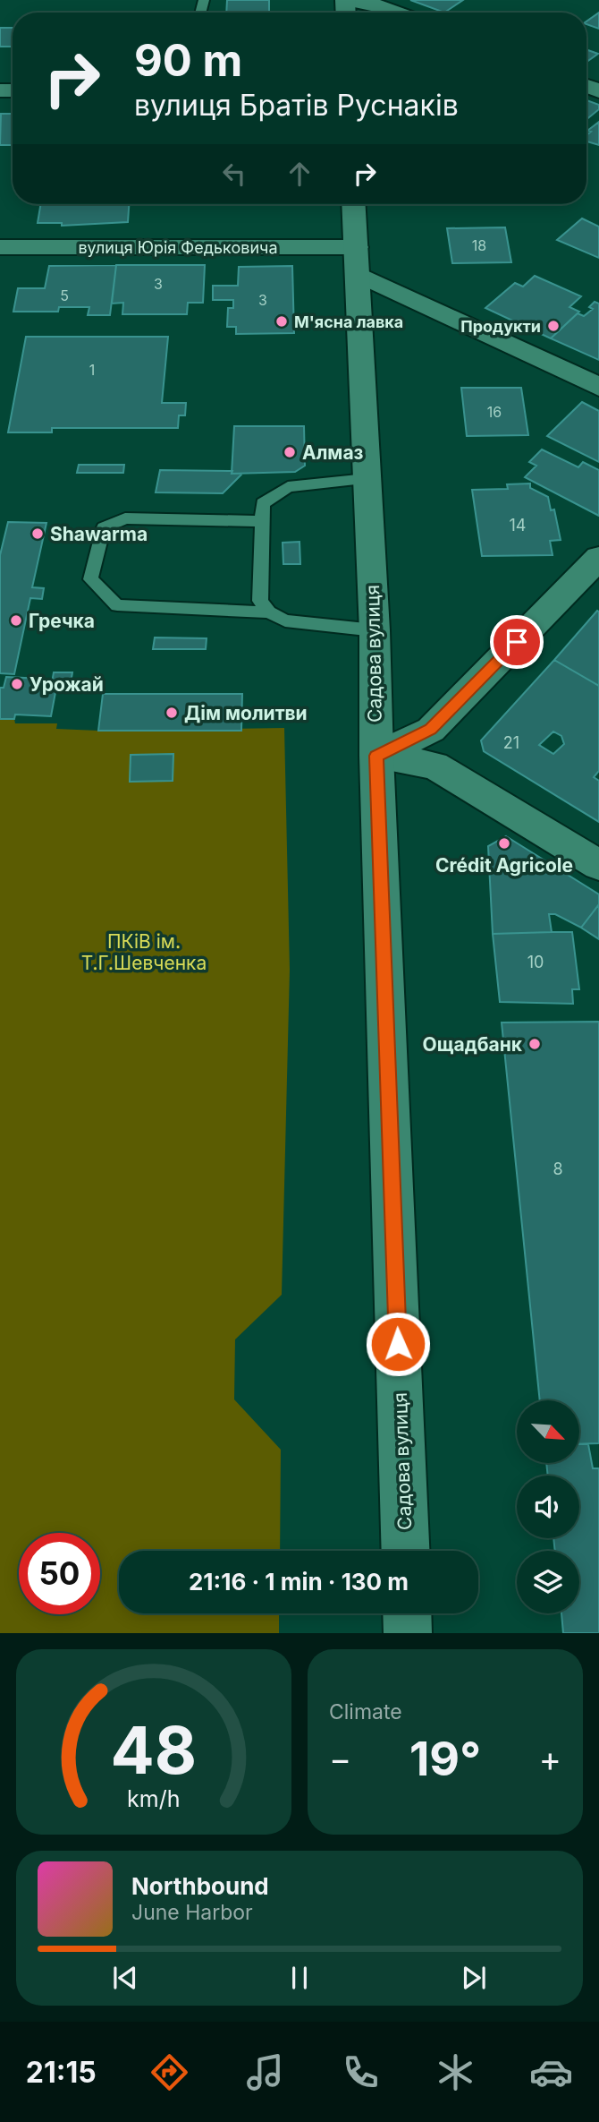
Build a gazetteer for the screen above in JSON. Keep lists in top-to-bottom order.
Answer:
{
  "streets": {
    "main road": ["вулиця Юрія Федьковича", "Садова вулиця"]
  },
  "crossings": [
    ["вулиця Юрія Федьковича", "Садова вулиця"]
  ],
  "parks": ["ПКіВ ім. Т.Г.Шевченка"],
  "places": [
    "М'ясна лавка",
    "Продукти",
    "Алмаз",
    "Shawarma",
    "Гречка",
    "Урожай",
    "Дім молитви",
    "Crédit Agricole",
    "Ощадбанк"
  ],
  "house_numbers": [
    "18",
    "3",
    "5",
    "3",
    "1",
    "16",
    "14",
    "21",
    "10",
    "8"
  ],
  "north": "bottom right",
  "page": {
    "turn": ["90 m", "вулиця Братів Руснаків"],
    "limit": "50",
    "trip": "21:16 · 1 min · 130 m",
    "tile": "Climate",
    "heat": ["−", "19°", "+"],
    "song": ["Northbound", "June Harbor"],
    "tabs": "21:15",
    "gauge": ["48", "km/h"]
  }
}
